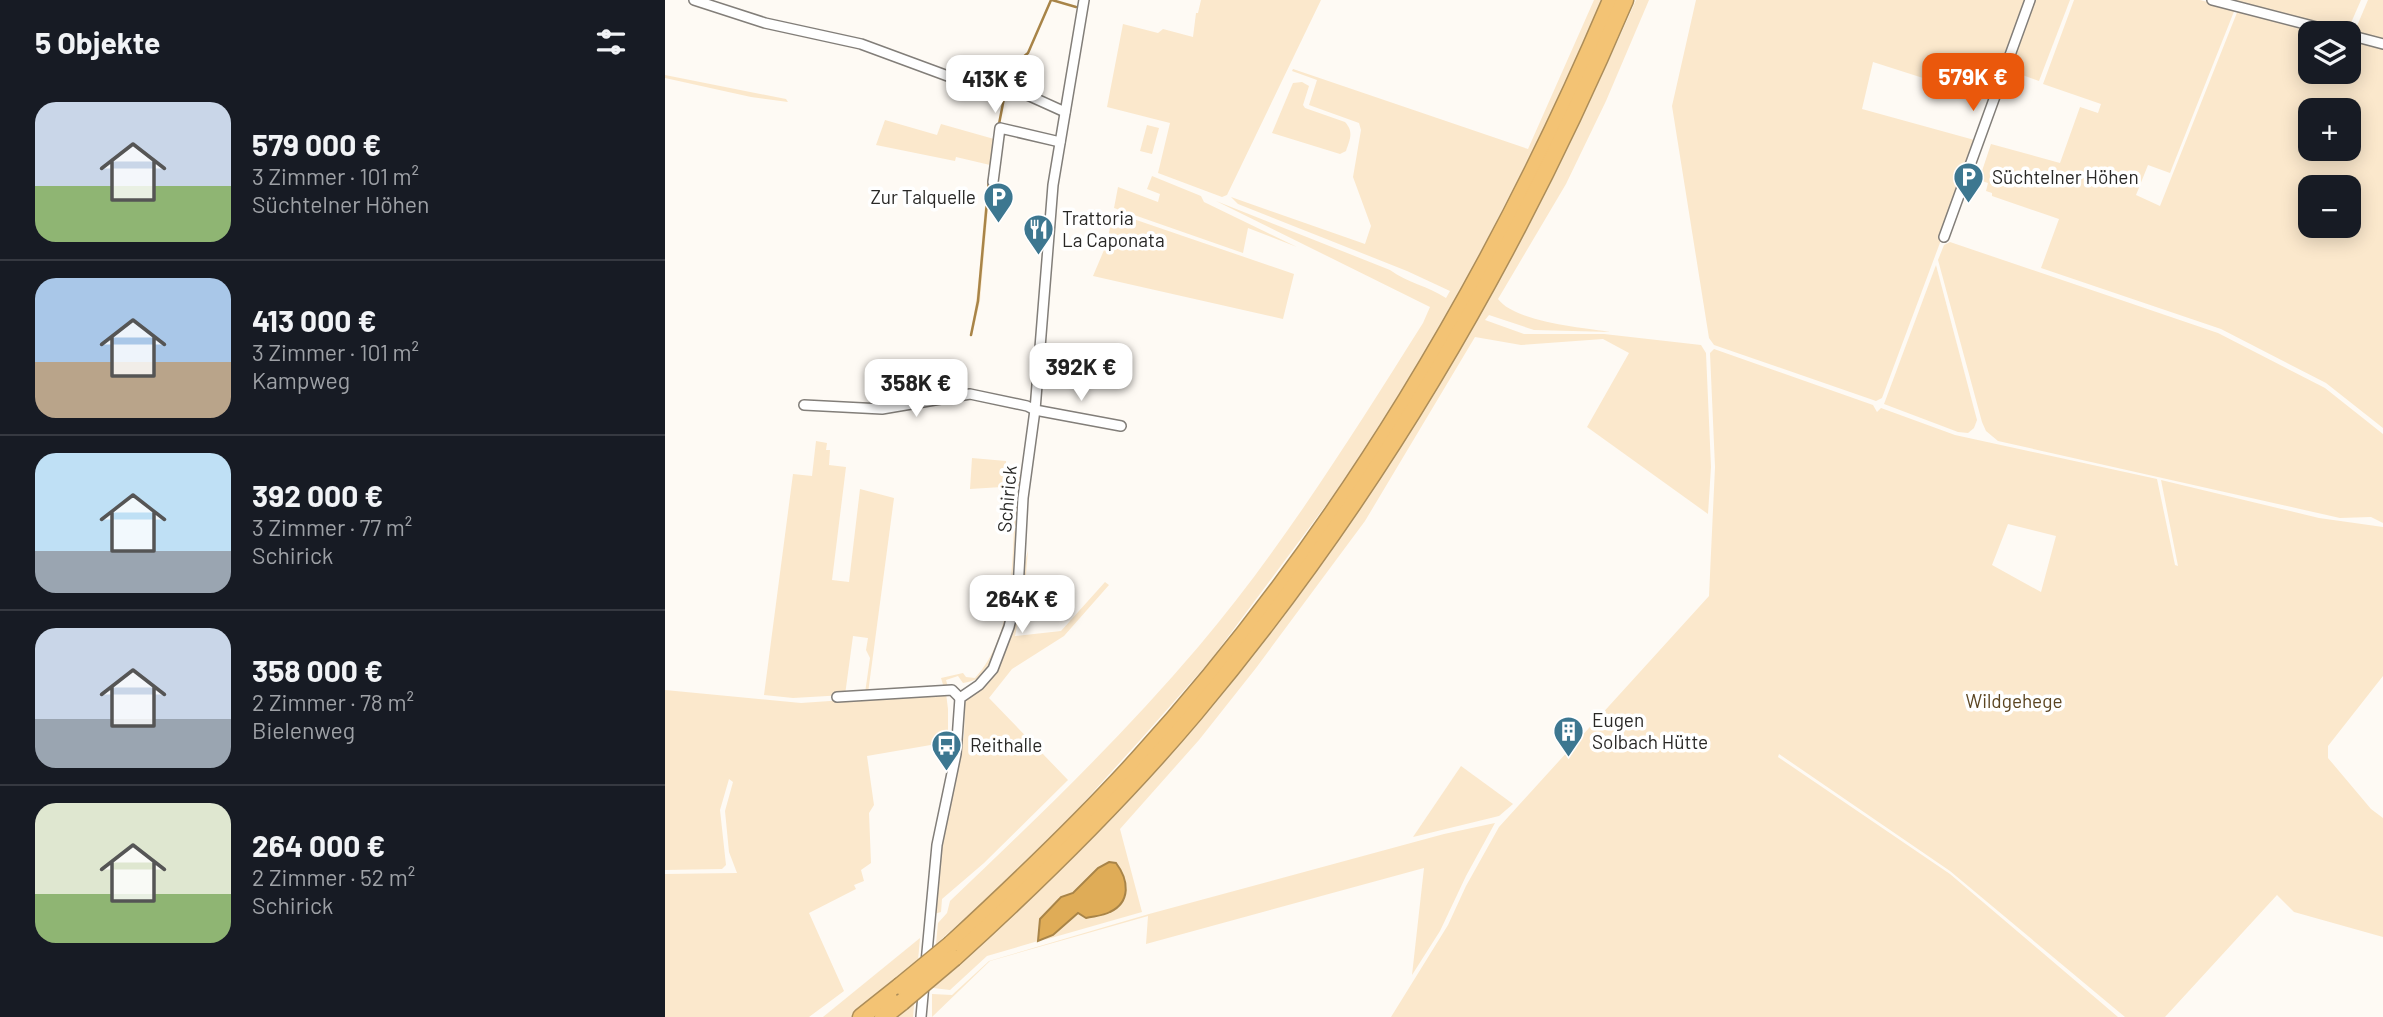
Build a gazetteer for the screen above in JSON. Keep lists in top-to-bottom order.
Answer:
{
  "streets": {
    "street": ["Schirick"]
  },
  "parks": ["Wildgehege"],
  "places": {
    "parking": ["Süchtelner Höhen", "Zur Talquelle"],
    "restaurant": ["Trattoria La Caponata"],
    "building": ["Eugen Solbach Hütte"],
    "bus stop": ["Reithalle"]
  },
  "page": {
    "heading": "5 Objekte",
    "map_buttons": ["+", "−"],
    "price": [
      "579K €",
      "413K €",
      "392K €",
      "358K €",
      "264K €"
    ],
    "list": [
      {
        "name": "579 000 €",
        "note": "3 Zimmer · 101 m² · Süchtelner Höhen"
      },
      {
        "name": "413 000 €",
        "note": "3 Zimmer · 101 m² · Kampweg"
      },
      {
        "name": "392 000 €",
        "note": "3 Zimmer · 77 m² · Schirick"
      },
      {
        "name": "358 000 €",
        "note": "2 Zimmer · 78 m² · Bielenweg"
      },
      {
        "name": "264 000 €",
        "note": "2 Zimmer · 52 m² · Schirick"
      }
    ]
  }
}
